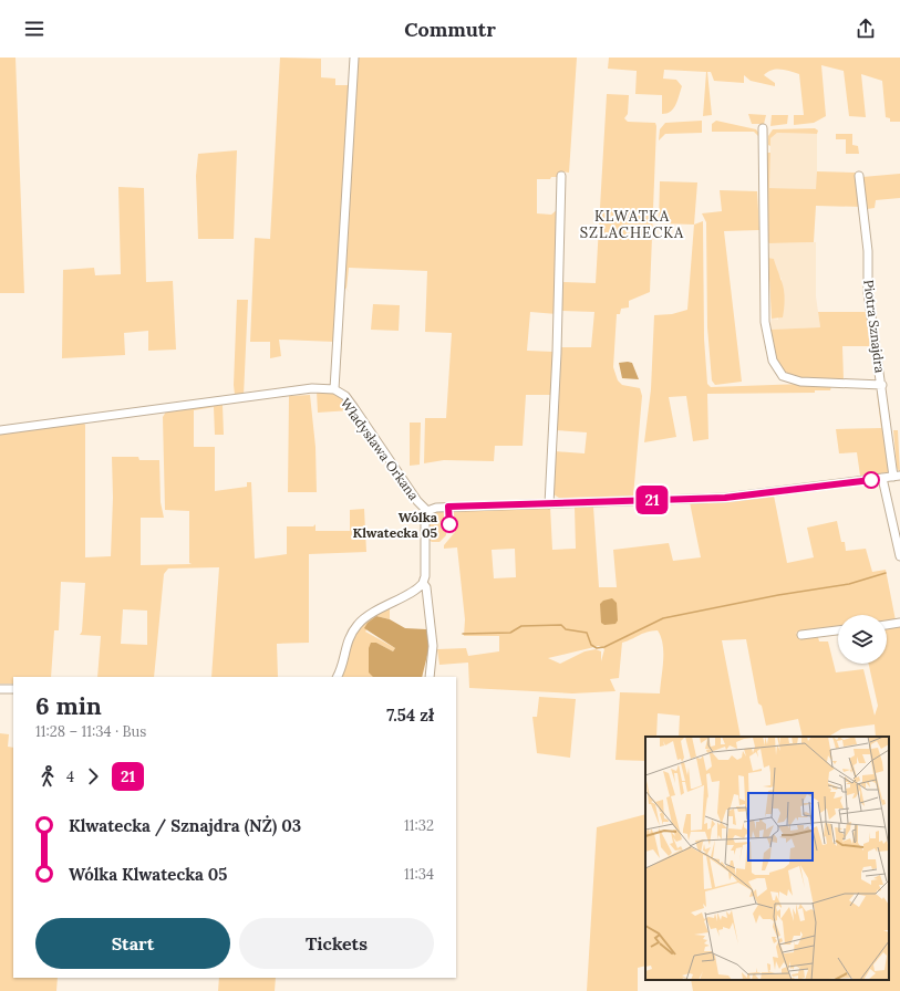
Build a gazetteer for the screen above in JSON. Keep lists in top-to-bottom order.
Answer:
{
  "streets": {
    "street": ["Piotra Sznajdra", "Władysława Orkana"]
  },
  "districts": ["KLWATKA SZLACHECKA"],
  "places": ["Wólka Klwatecka 05"],
  "lines": ["bus line 21"],
  "page": {
    "header": "Commutr",
    "on_map": "21",
    "heading": ["6 min", "11:28 – 11:34 · Bus", "7.54 zł"],
    "legs": ["4", "21"],
    "list": [
      {
        "name": "Klwatecka / Sznajdra (NŻ) 03",
        "value": "11:32"
      },
      {
        "name": "Wólka Klwatecka 05",
        "value": "11:34"
      }
    ],
    "buttons": ["Start", "Tickets"]
  }
}
